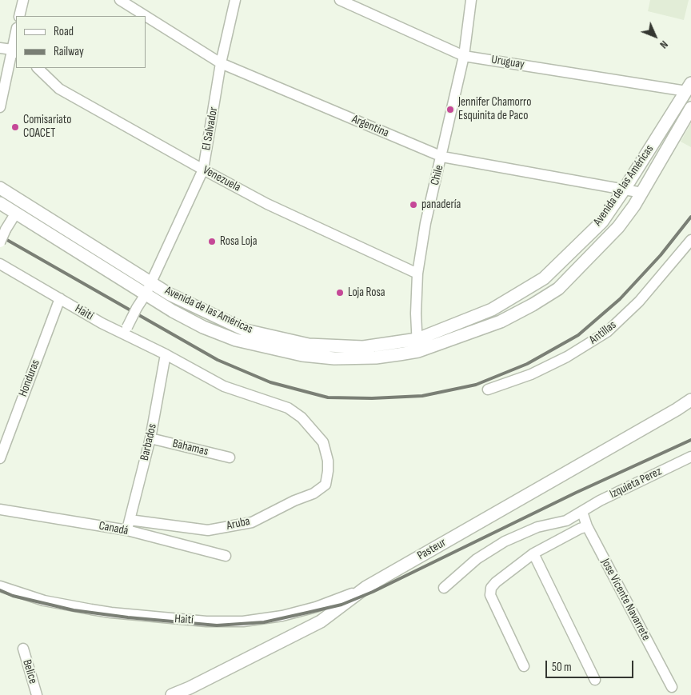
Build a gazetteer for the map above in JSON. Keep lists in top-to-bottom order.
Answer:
{
  "streets": {
    "street": [
      "Uruguay",
      "Argentina",
      "El Salvador",
      "Chile",
      "Venezuela",
      "Avenida de las Américas",
      "Haití",
      "Antillas",
      "Honduras",
      "Barbados",
      "Bahamas",
      "Izquieta Perez",
      "Aruba",
      "Canadá",
      "Pasteur",
      "Jose Vicente Navarrete",
      "Belice"
    ]
  },
  "crossings": [
    ["Uruguay", "Chile"],
    ["Uruguay", "Avenida de las Américas"],
    ["Argentina", "El Salvador"],
    ["Argentina", "Chile"],
    ["Argentina", "Avenida de las Américas"],
    ["El Salvador", "Venezuela"],
    ["El Salvador", "Avenida de las Américas"],
    ["El Salvador", "Haití"],
    ["Chile", "Venezuela"],
    ["Chile", "Avenida de las Américas"],
    ["Haití", "Honduras"],
    ["Haití", "Barbados"],
    ["Haití", "Aruba"],
    ["Haití", "Pasteur"],
    ["Barbados", "Bahamas"],
    ["Barbados", "Aruba"],
    ["Barbados", "Canadá"],
    ["Izquieta Perez", "Jose Vicente Navarrete"],
    ["Aruba", "Canadá"]
  ],
  "places": [
    "Jennifer Chamorro Esquinita de Paco",
    "Comisariato COACET",
    "panadería",
    "Rosa Loja",
    "Loja Rosa"
  ],
  "legend": ["Road", "Railway"],
  "scale_bar": "50 m",
  "north": "bottom right"
}
